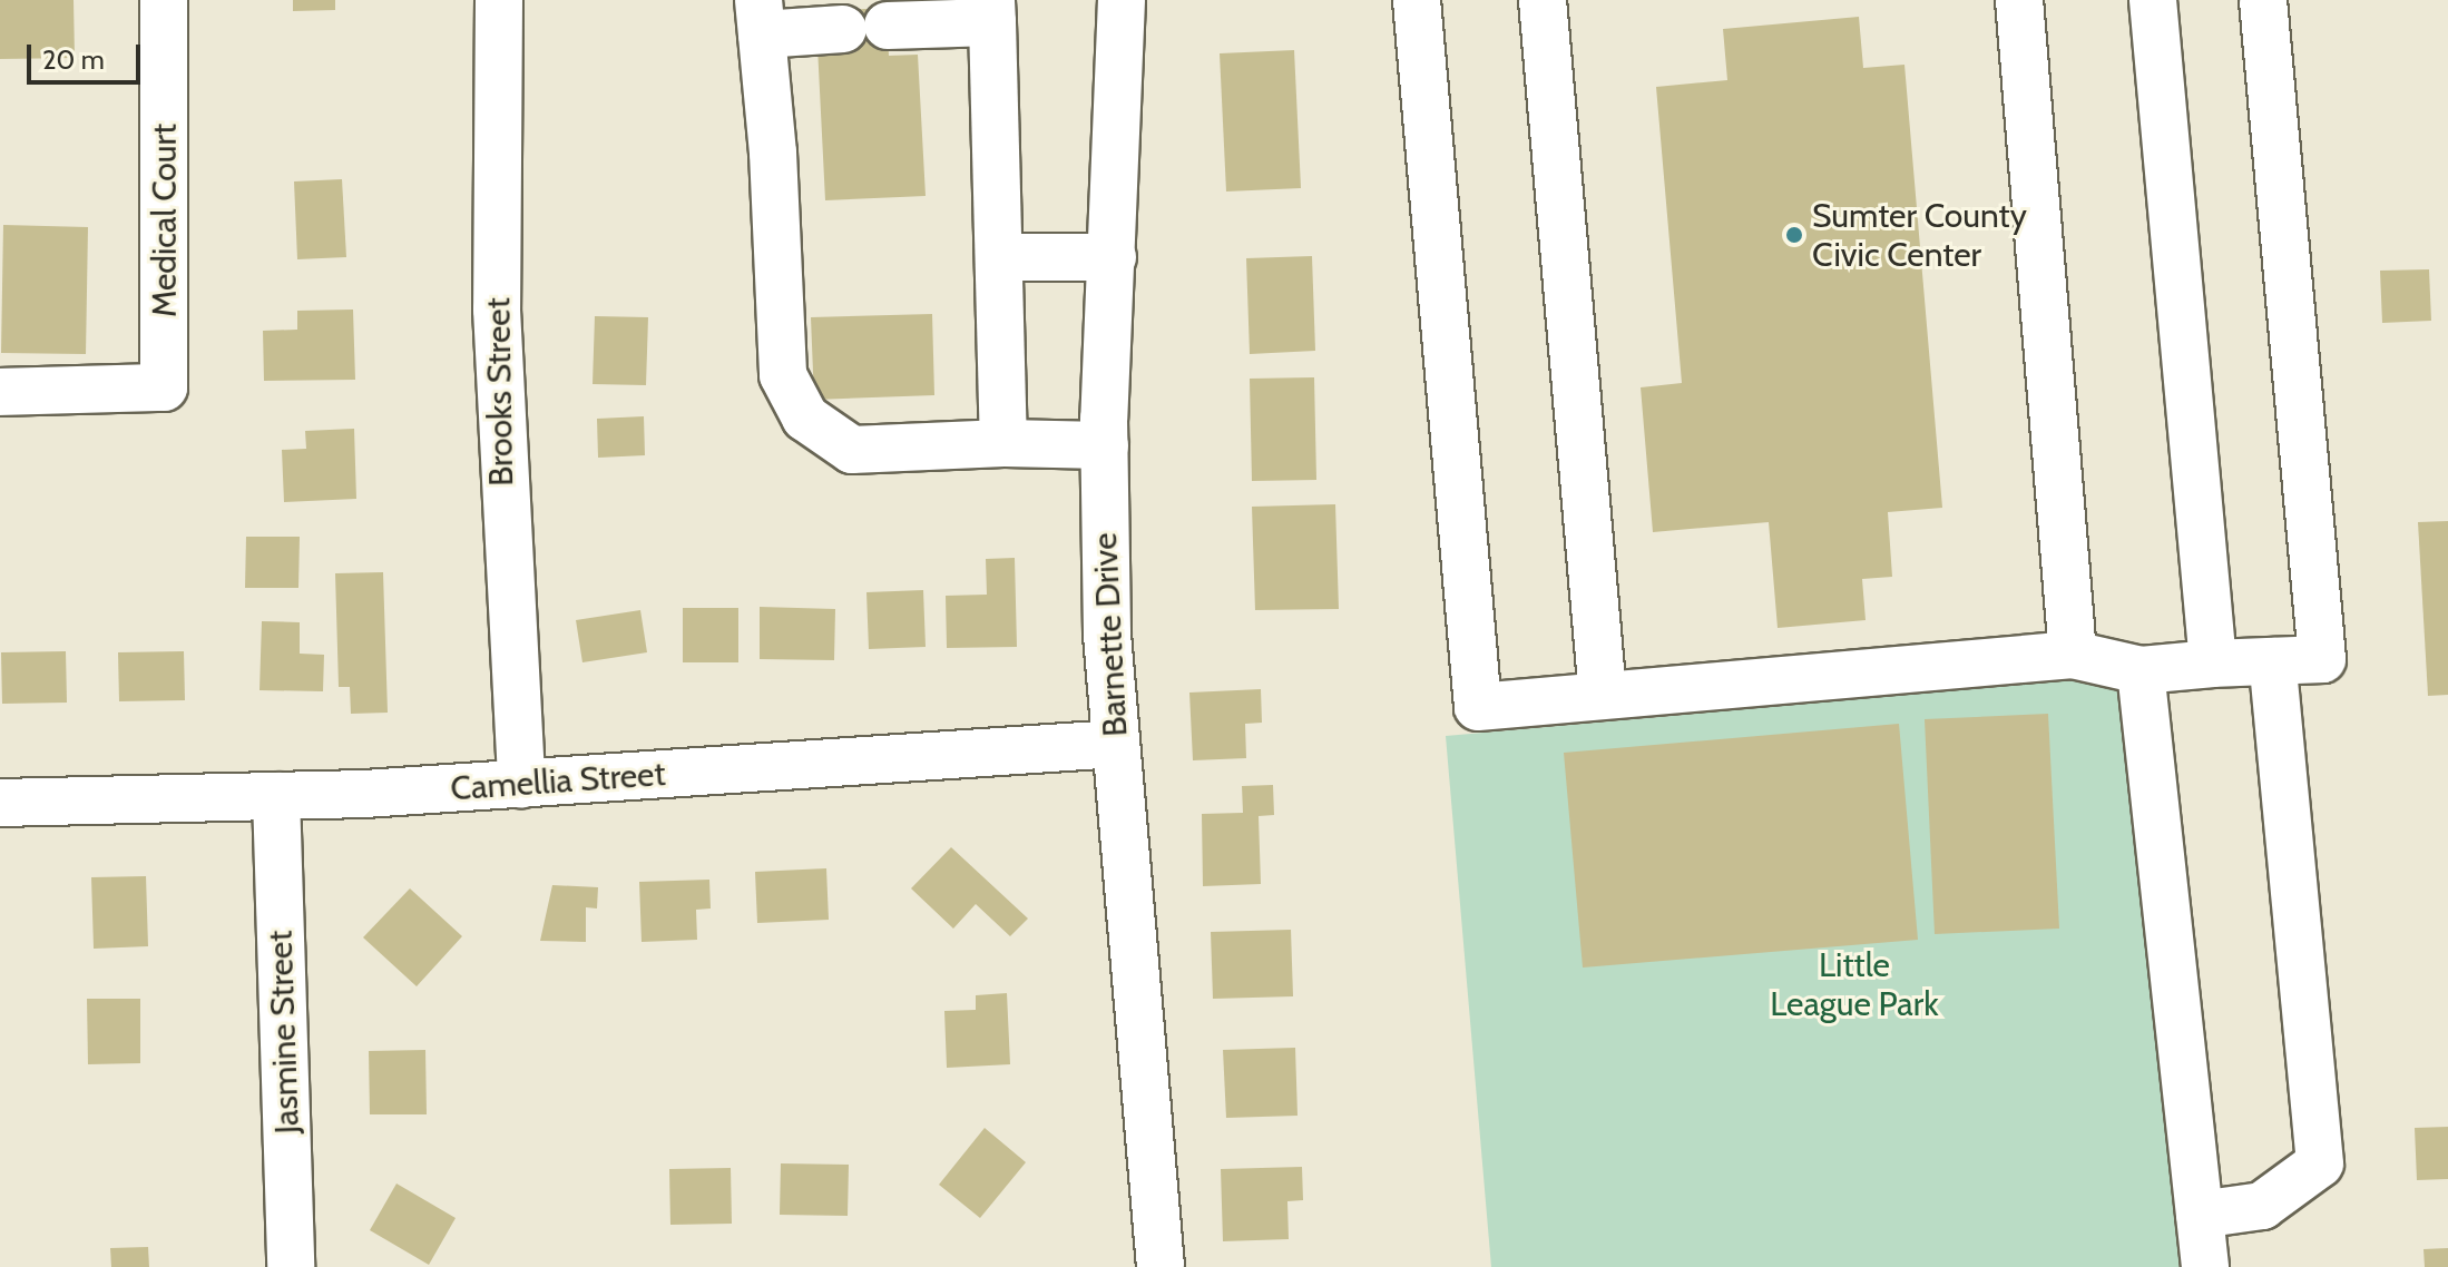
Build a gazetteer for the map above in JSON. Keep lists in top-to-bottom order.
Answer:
{
  "streets": {
    "street": [
      "Medical Court",
      "Brooks Street",
      "Barnette Drive",
      "Camellia Street",
      "Jasmine Street"
    ]
  },
  "crossings": [
    ["Brooks Street", "Camellia Street"],
    ["Barnette Drive", "Camellia Street"],
    ["Camellia Street", "Jasmine Street"]
  ],
  "parks": ["Little League Park"],
  "places": ["Sumter County Civic Center"],
  "scale_bar": "20 m"
}
